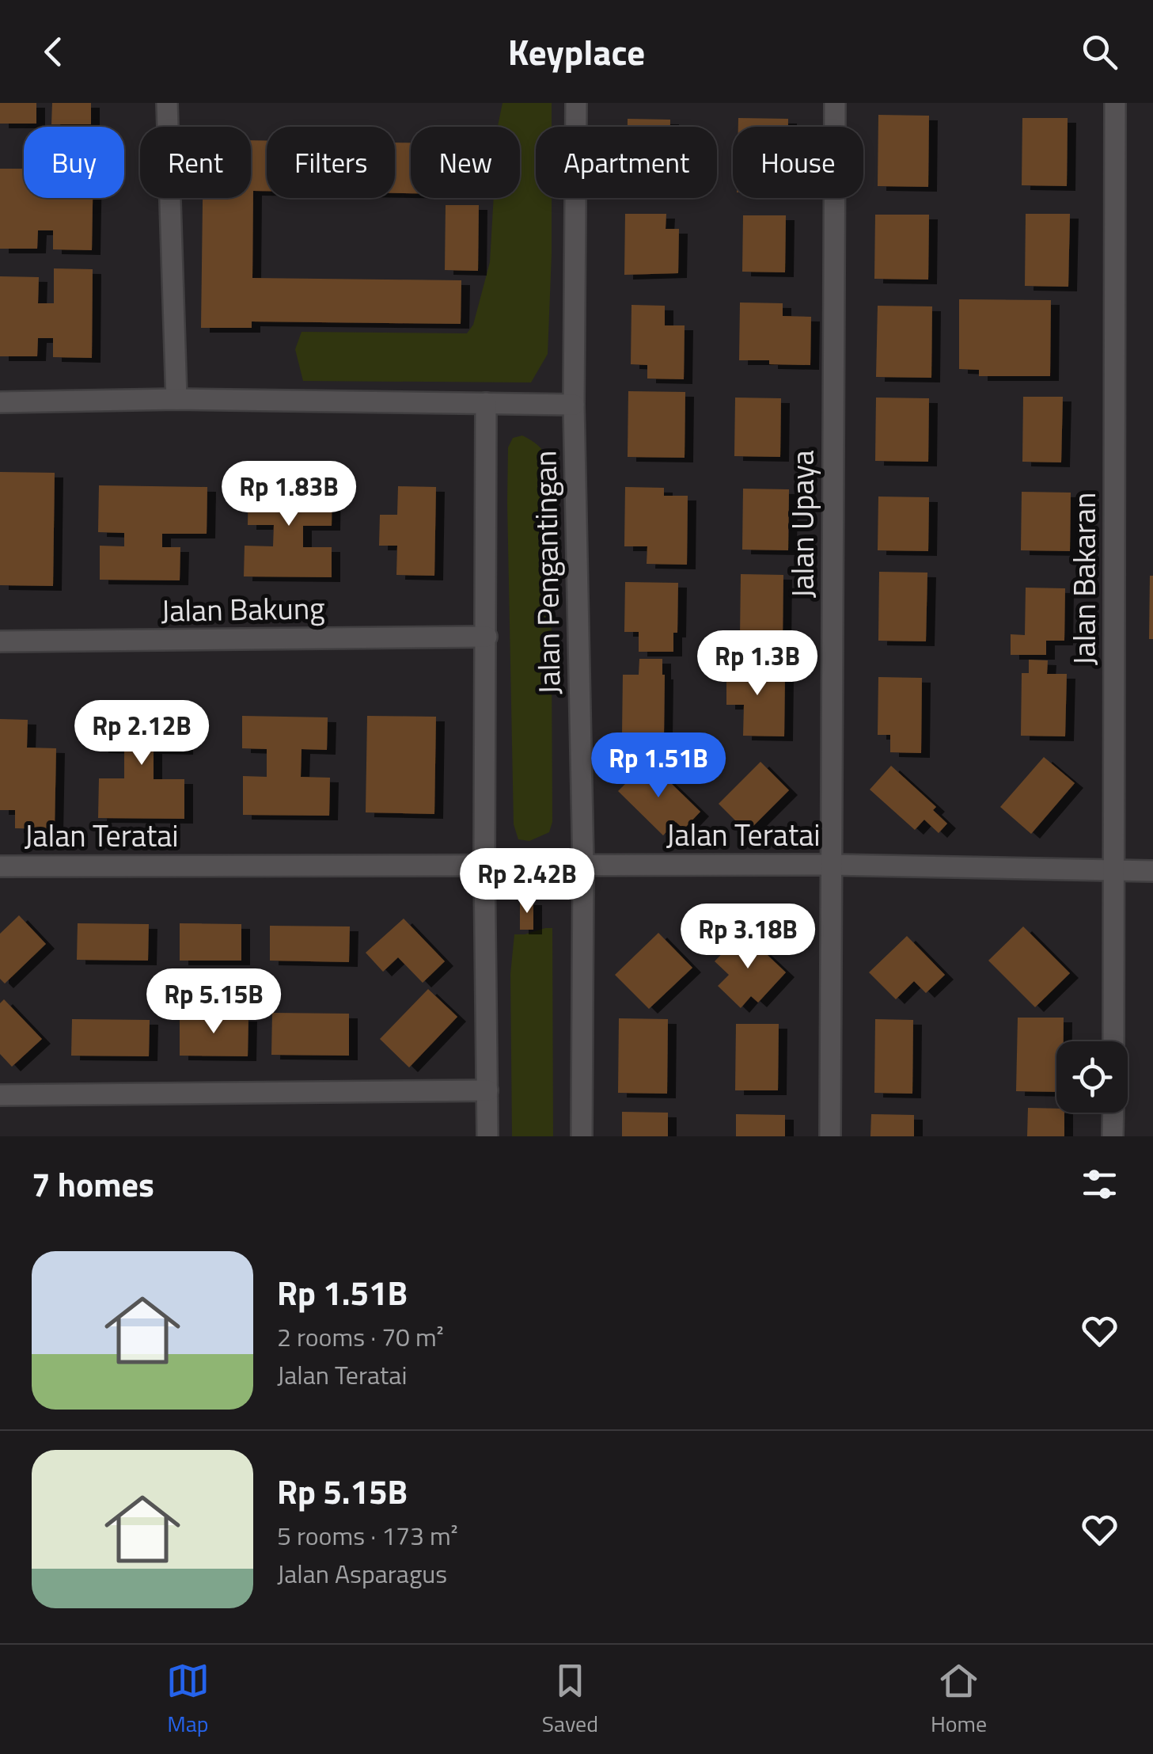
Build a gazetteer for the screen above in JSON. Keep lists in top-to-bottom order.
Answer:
{
  "streets": {
    "street": [
      "Jalan Upaya",
      "Jalan Pengantingan",
      "Jalan Bakaran",
      "Jalan Bakung",
      "Jalan Teratai"
    ]
  },
  "crossings": [
    ["Jalan Upaya", "Jalan Teratai"],
    ["Jalan Pengantingan", "Jalan Teratai"],
    ["Jalan Bakaran", "Jalan Teratai"]
  ],
  "page": {
    "header": "Keyplace",
    "chip": [
      "Buy",
      "Rent",
      "Filters",
      "New",
      "Apartment",
      "House"
    ],
    "price": [
      "Rp 1.83B",
      "Rp 1.3B",
      "Rp 2.12B",
      "Rp 1.51B",
      "Rp 2.42B",
      "Rp 3.18B",
      "Rp 5.15B"
    ],
    "heading": "7 homes",
    "list": [
      {
        "name": "Rp 1.51B",
        "note": "2 rooms · 70 m² · Jalan Teratai"
      },
      {
        "name": "Rp 5.15B",
        "note": "5 rooms · 173 m² · Jalan Asparagus"
      }
    ],
    "tabs": ["Map", "Saved", "Home"]
  }
}
